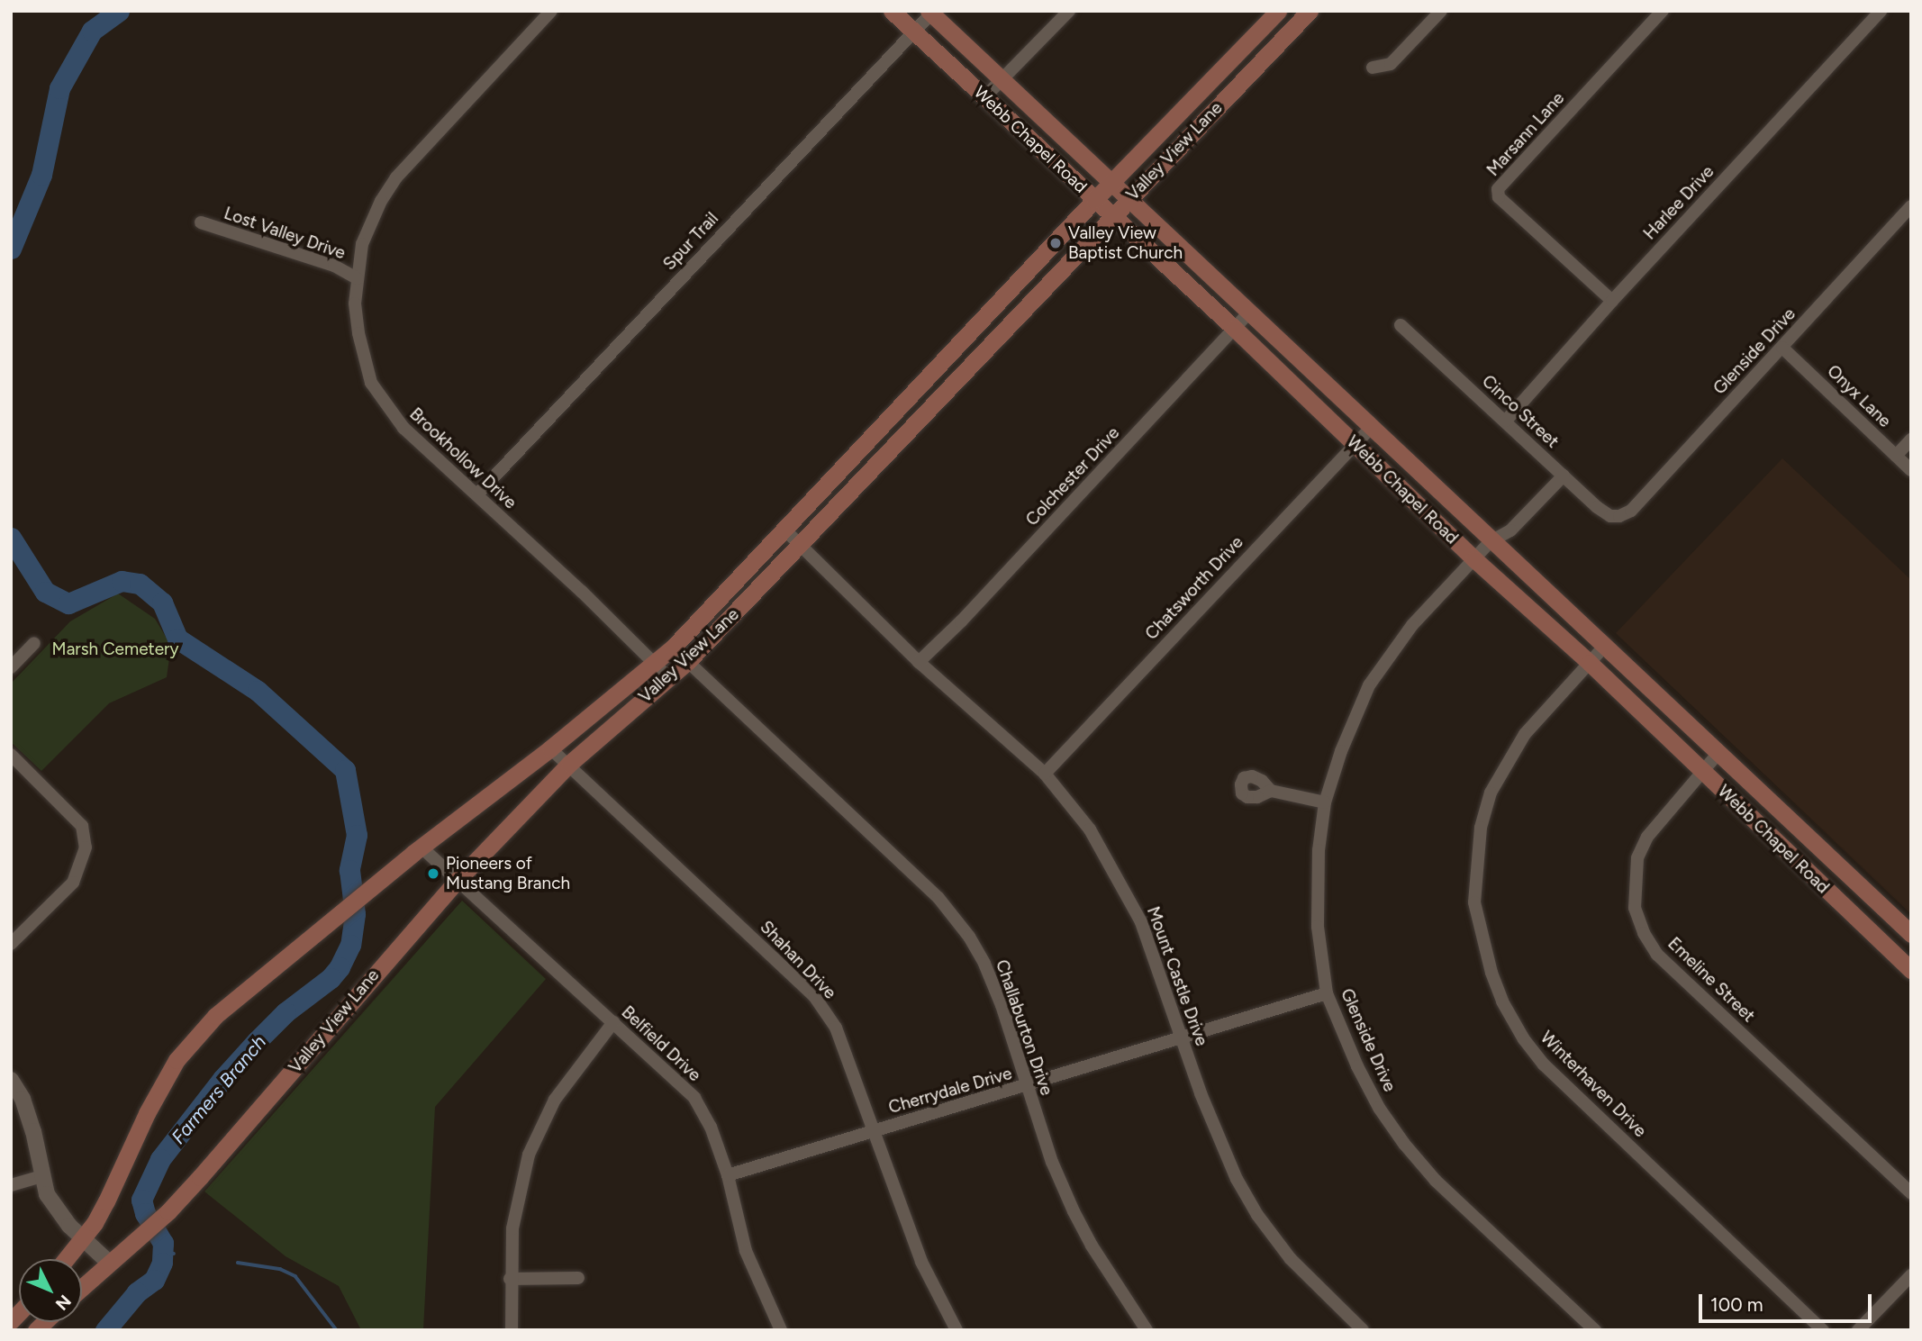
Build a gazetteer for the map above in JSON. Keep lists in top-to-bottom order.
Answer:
{
  "streets": {
    "main road": ["Webb Chapel Road", "Valley View Lane"],
    "street": [
      "Marsann Lane",
      "Harlee Drive",
      "Lost Valley Drive",
      "Spur Trail",
      "Glenside Drive",
      "Onyx Lane",
      "Cinco Street",
      "Brookhollow Drive",
      "Colchester Drive",
      "Chatsworth Drive",
      "Shahan Drive",
      "Mount Castle Drive",
      "Emeline Street",
      "Challaburton Drive",
      "Belfield Drive",
      "Winterhaven Drive",
      "Cherrydale Drive"
    ]
  },
  "crossings": [
    ["Marsann Lane", "Harlee Drive"],
    ["Webb Chapel Road", "Valley View Lane"],
    ["Webb Chapel Road", "Spur Trail"],
    ["Webb Chapel Road", "Glenside Drive"],
    ["Webb Chapel Road", "Colchester Drive"],
    ["Webb Chapel Road", "Chatsworth Drive"],
    ["Webb Chapel Road", "Emeline Street"],
    ["Webb Chapel Road", "Winterhaven Drive"],
    ["Valley View Lane", "Brookhollow Drive"],
    ["Valley View Lane", "Shahan Drive"],
    ["Valley View Lane", "Mount Castle Drive"],
    ["Valley View Lane", "Challaburton Drive"],
    ["Valley View Lane", "Belfield Drive"],
    ["Harlee Drive", "Cinco Street"],
    ["Lost Valley Drive", "Brookhollow Drive"],
    ["Spur Trail", "Brookhollow Drive"],
    ["Glenside Drive", "Onyx Lane"],
    ["Glenside Drive", "Cinco Street"],
    ["Glenside Drive", "Cherrydale Drive"],
    ["Colchester Drive", "Mount Castle Drive"],
    ["Chatsworth Drive", "Mount Castle Drive"],
    ["Shahan Drive", "Cherrydale Drive"],
    ["Mount Castle Drive", "Cherrydale Drive"],
    ["Challaburton Drive", "Cherrydale Drive"],
    ["Belfield Drive", "Cherrydale Drive"]
  ],
  "water": ["Farmers Branch"],
  "parks": ["Marsh Cemetery"],
  "places": ["Valley View Baptist Church", "Pioneers of Mustang Branch"],
  "scale_bar": "100 m",
  "north": "bottom right"
}
